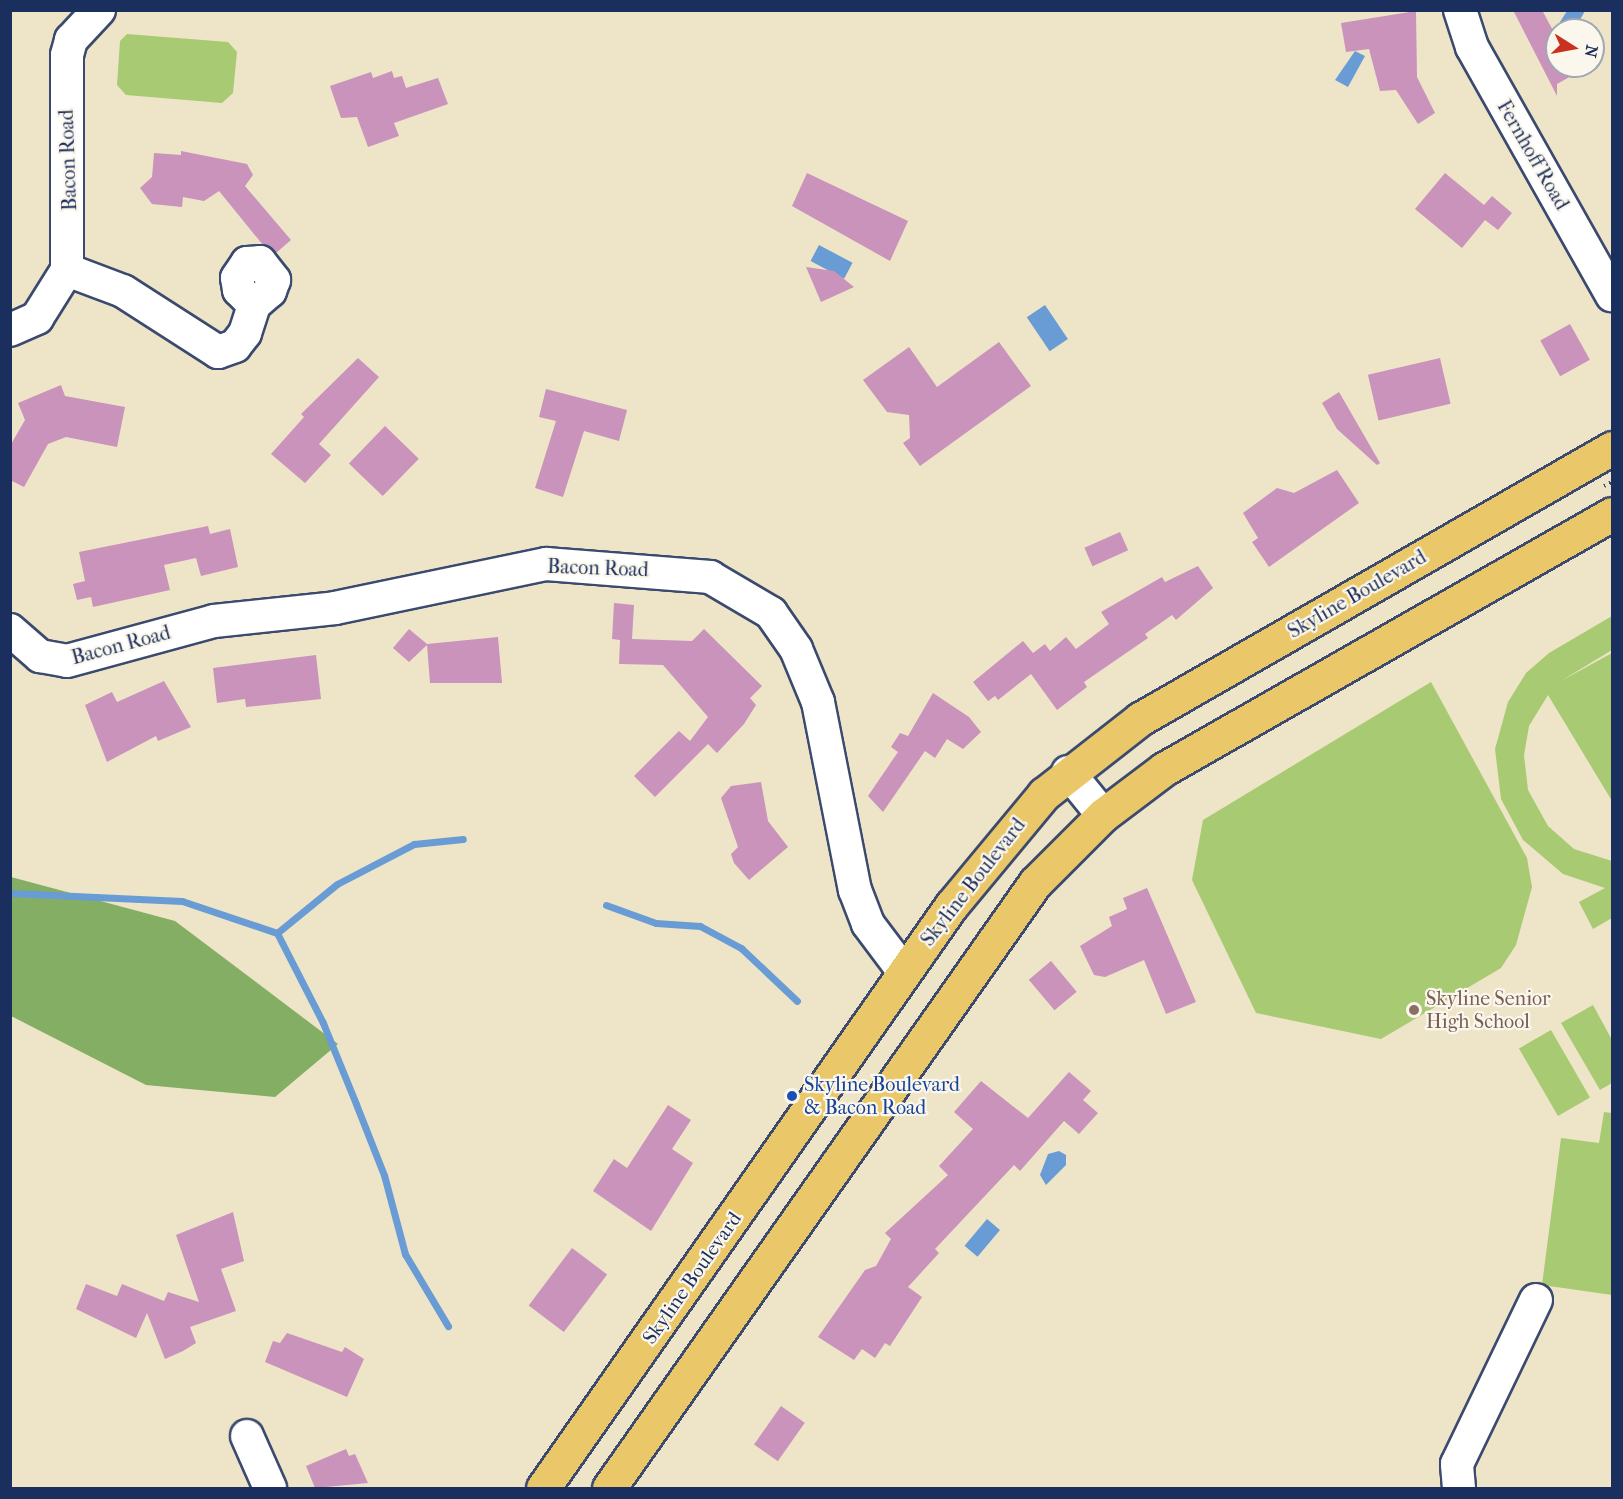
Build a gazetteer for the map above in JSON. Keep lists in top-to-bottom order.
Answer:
{
  "streets": {
    "main road": ["Skyline Boulevard"],
    "street": ["Fernhoff Road", "Bacon Road"]
  },
  "crossings": [
    ["Bacon Road", "Skyline Boulevard"]
  ],
  "places": ["Skyline Senior High School", "Skyline Boulevard & Bacon Road"],
  "north": "right"
}
